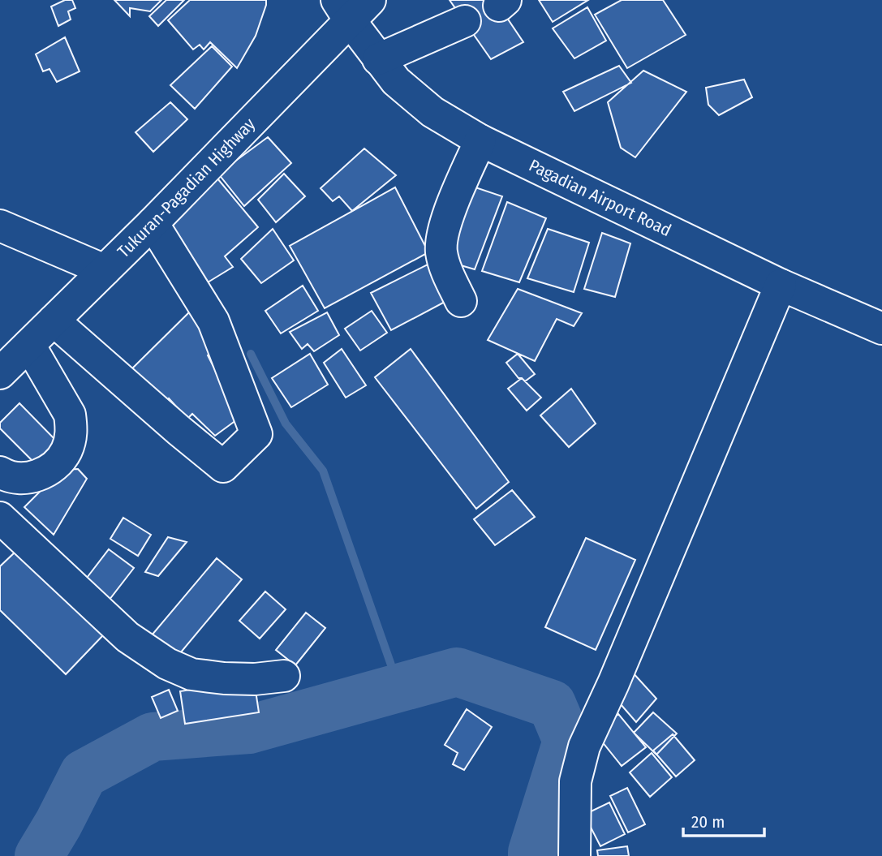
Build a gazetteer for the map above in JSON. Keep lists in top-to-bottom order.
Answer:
{
  "streets": {
    "main road": ["Tukuran-Pagadian Highway", "Pagadian Airport Road"]
  },
  "crossings": [
    ["Tukuran-Pagadian Highway", "Pagadian Airport Road"]
  ],
  "scale_bar": "20 m"
}
